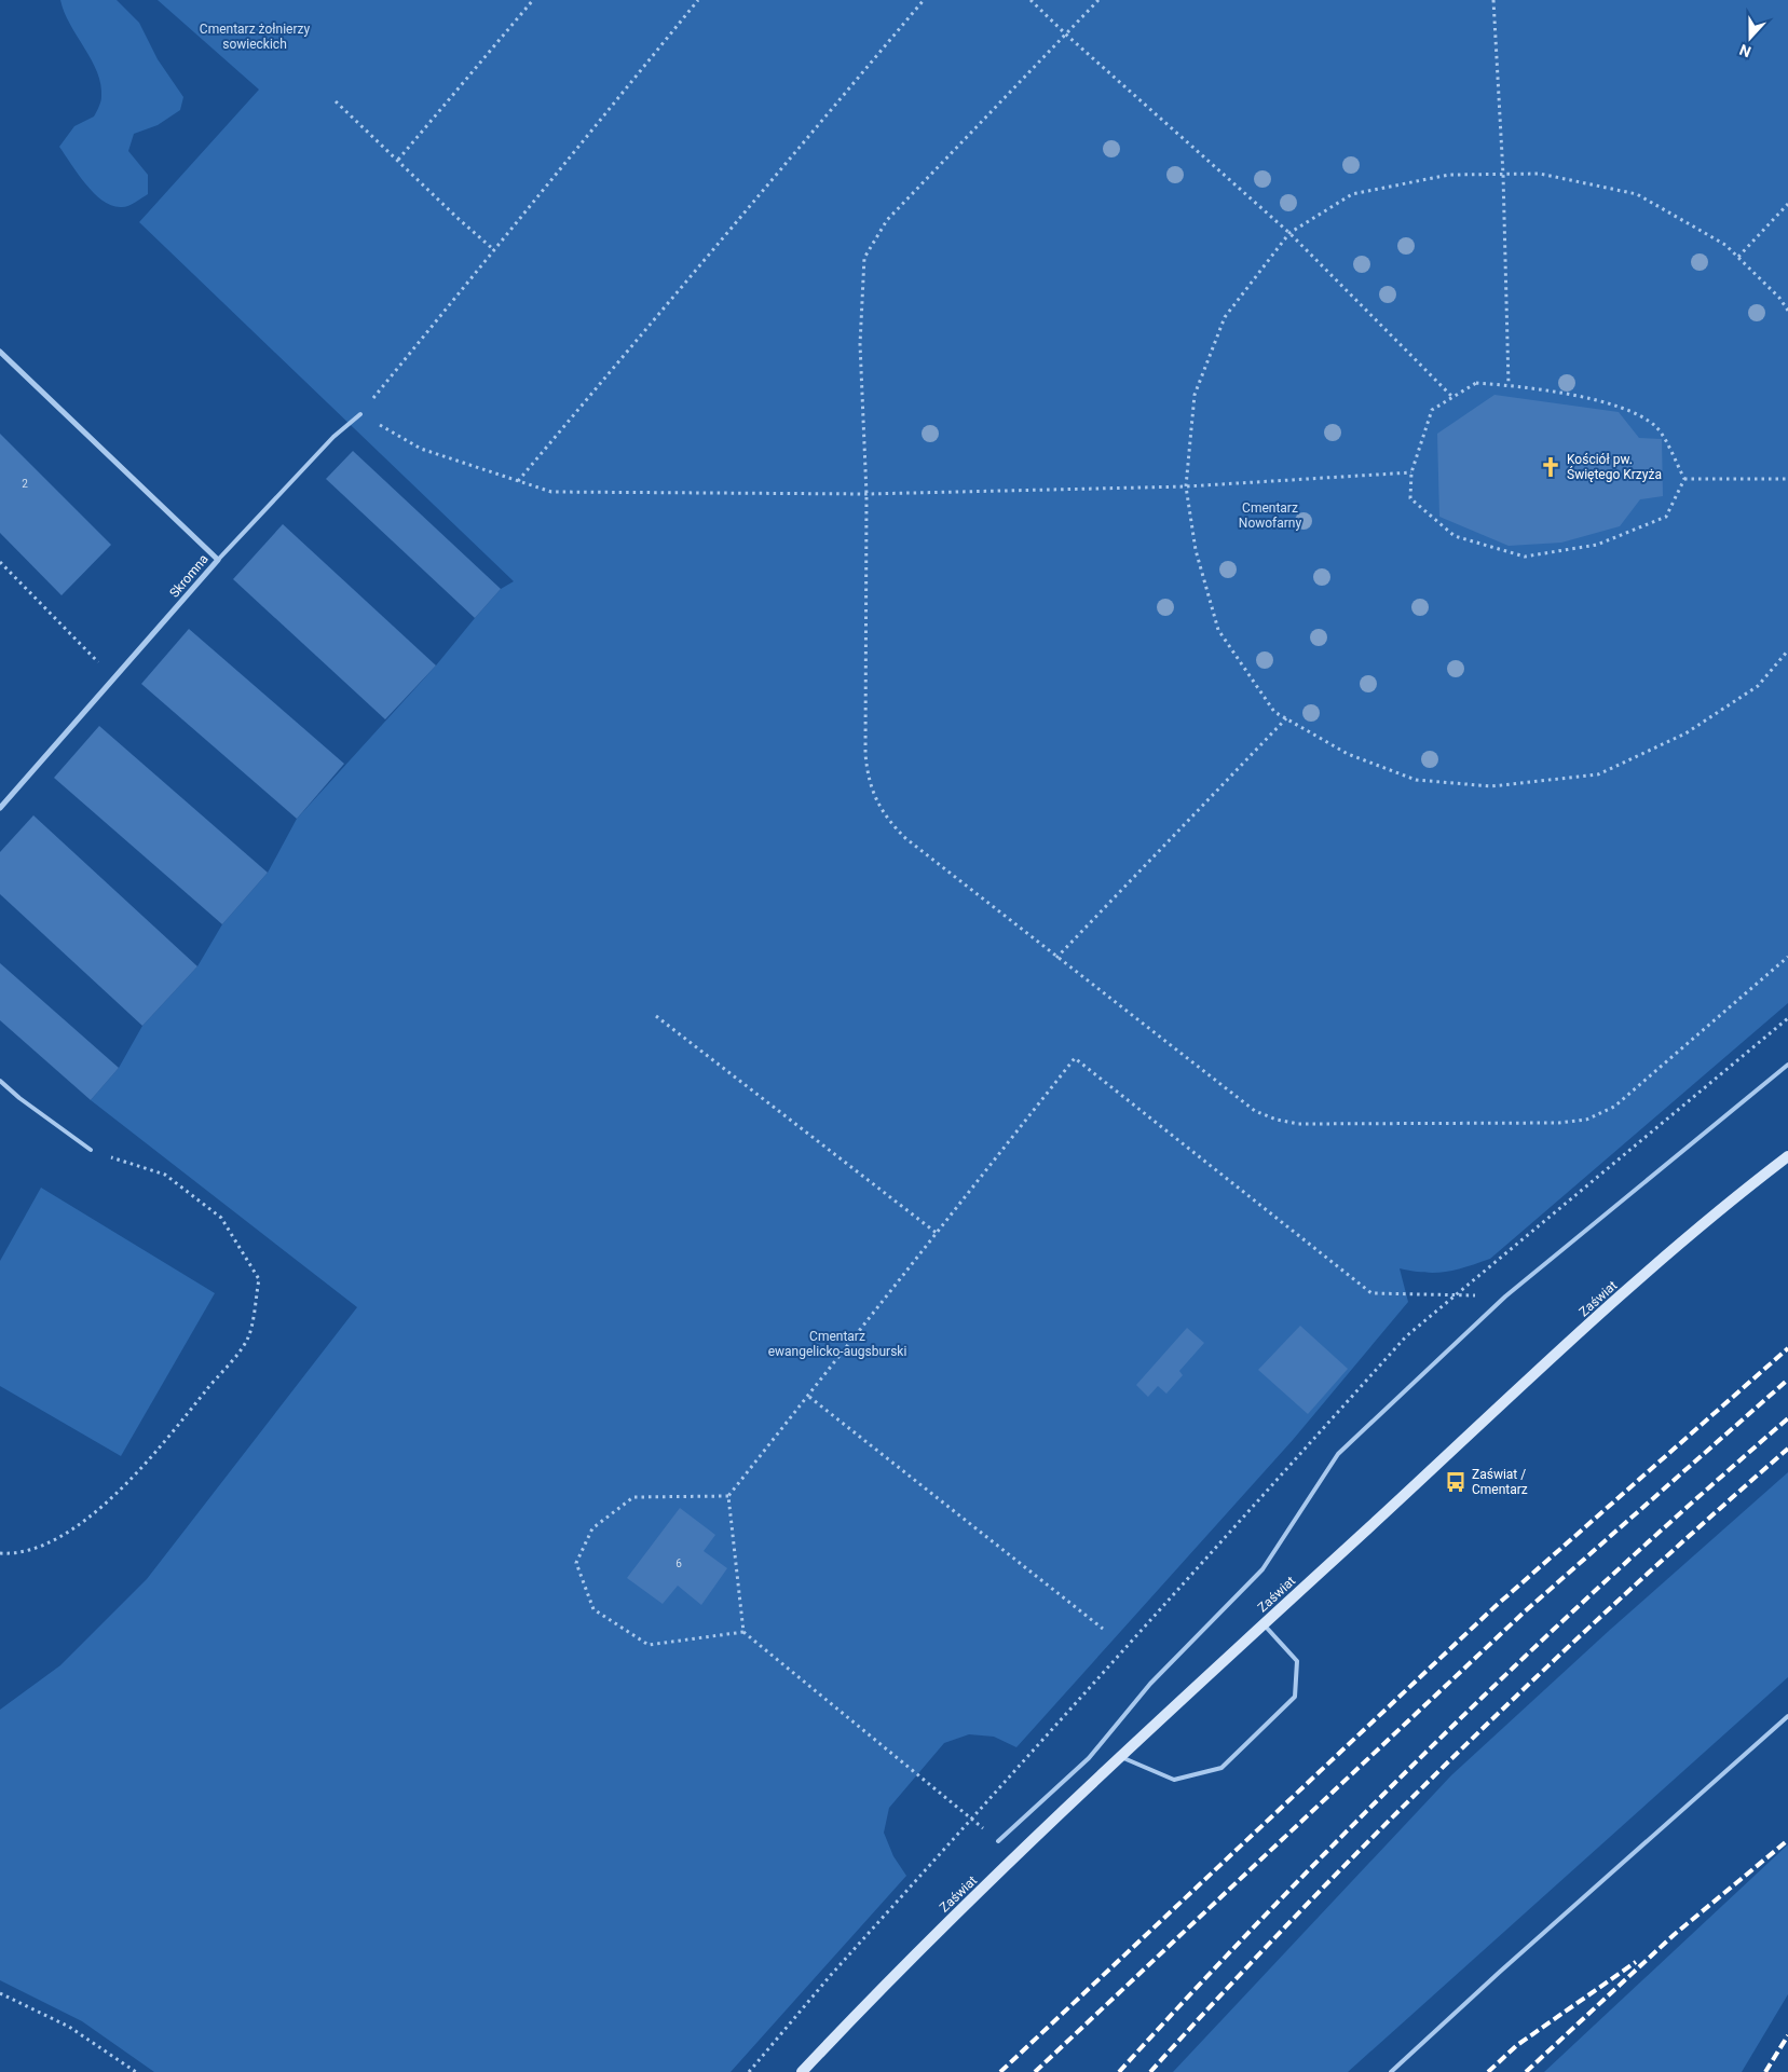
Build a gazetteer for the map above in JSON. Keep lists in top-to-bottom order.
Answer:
{
  "streets": {
    "street": ["Skromna", "Zaświat"]
  },
  "parks": ["Cmentarz żołnierzy sowieckich", "Cmentarz Nowofarny", "Cmentarz ewangelicko-augsburski"],
  "places": {
    "church": ["Kościół pw. Świętego Krzyża"],
    "bus stop": ["Zaświat / Cmentarz"]
  },
  "house_numbers": ["2", "6"],
  "north": "bottom"
}
